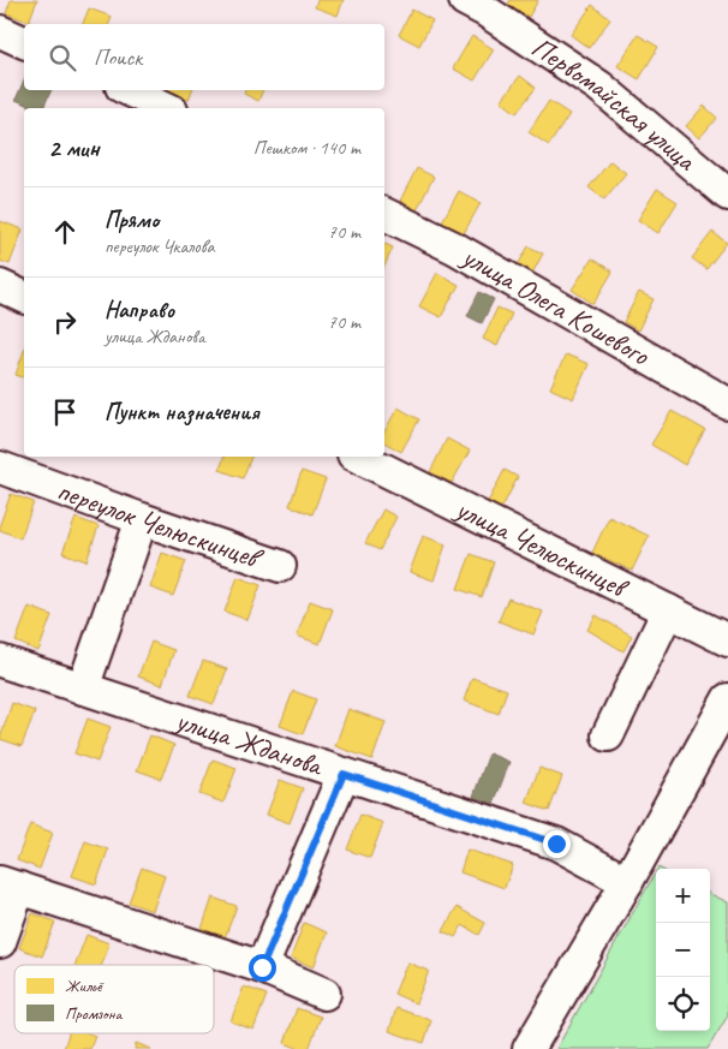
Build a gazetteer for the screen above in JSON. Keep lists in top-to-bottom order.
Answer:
{
  "streets": {
    "street": [
      "Первомайская улица",
      "улица Олега Кошевого",
      "переулок Челюскинцев",
      "улица Челюскинцев",
      "улица Жданова"
    ]
  },
  "legend": ["Жильё", "Промзона"],
  "page": {
    "search": "Поиск",
    "heading": ["2 мин", "Пешком · 140 m"],
    "list": [
      ["Прямо", "переулок Чкалова", "70 m"],
      ["Направо", "улица Жданова", "70 m"],
      "Пункт назначения"
    ],
    "map_buttons": ["+", "−"]
  }
}
